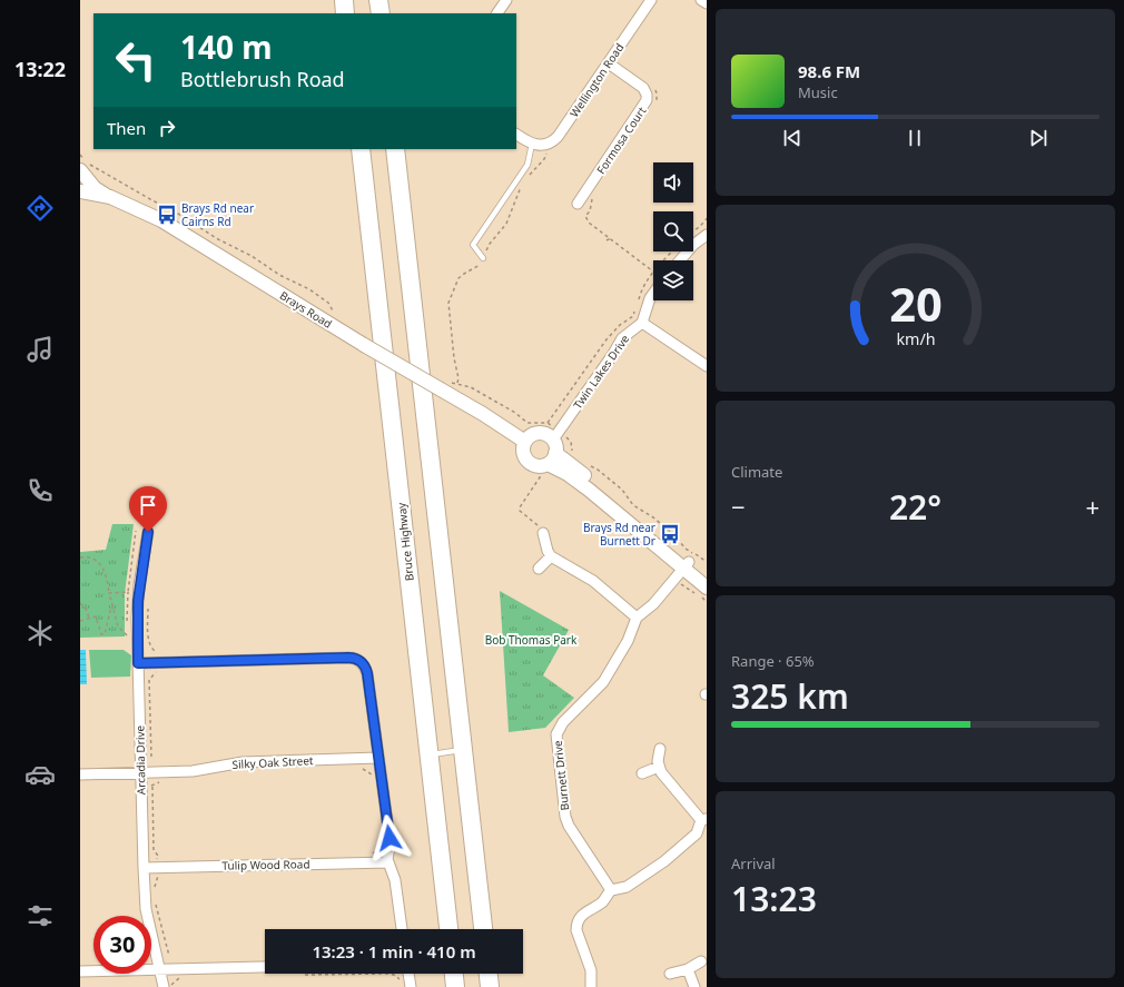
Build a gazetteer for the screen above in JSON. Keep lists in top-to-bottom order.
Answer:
{
  "streets": {
    "highway": ["Bruce Highway"],
    "main road": ["Brays Road"],
    "street": [
      "Wellington Road",
      "Formosa Court",
      "Twin Lakes Drive",
      "Arcadia Drive",
      "Silky Oak Street",
      "Burnett Drive",
      "Tulip Wood Road"
    ]
  },
  "crossings": [
    ["Wellington Road", "Formosa Court"],
    ["Brays Road", "Twin Lakes Drive"],
    ["Arcadia Drive", "Silky Oak Street"],
    ["Arcadia Drive", "Tulip Wood Road"]
  ],
  "parks": ["Bob Thomas Park"],
  "places": {
    "bus stop": ["Brays Rd near Cairns Rd", "Brays Rd near Burnett Dr"]
  },
  "page": {
    "tabs": "13:22",
    "turn": ["140 m", "Bottlebrush Road"],
    "song": ["98.6 FM", "Music"],
    "then": "Then",
    "tile": [
      "Climate",
      ["Range · 65%", "325 km"],
      ["Arrival", "13:23"]
    ],
    "heat": ["−", "22°", "+"],
    "limit": "30",
    "trip": "13:23 · 1 min · 410 m",
    "gauge": ["20", "km/h"]
  }
}
